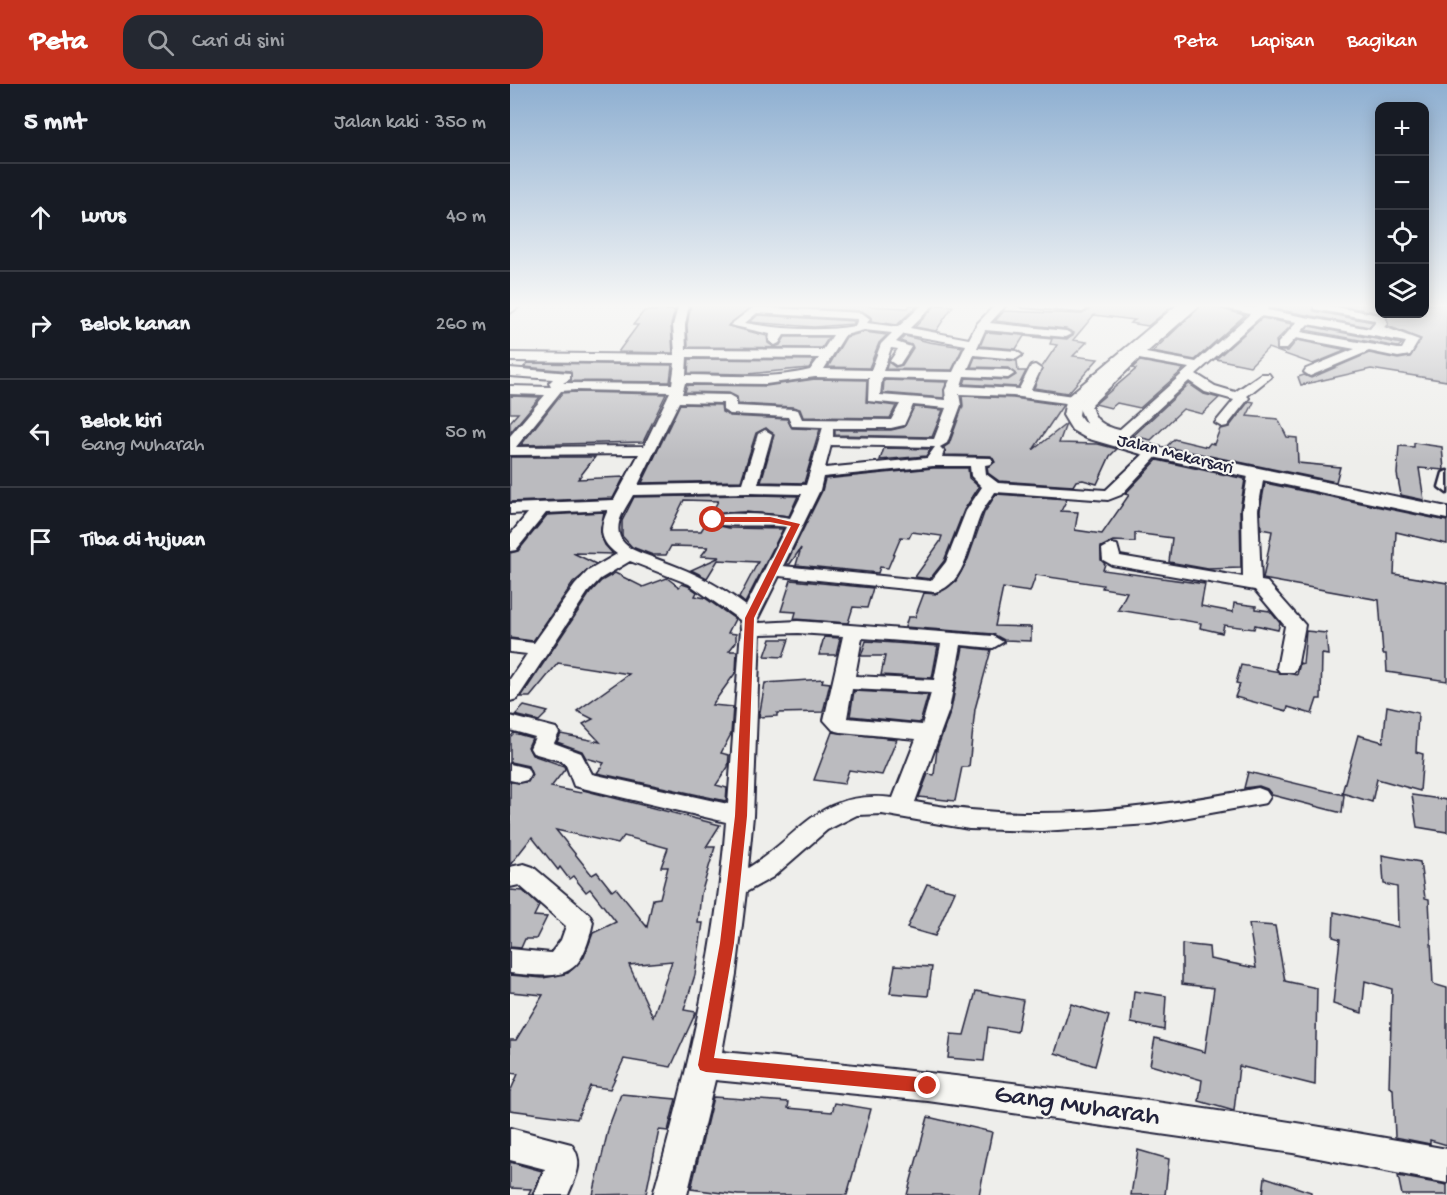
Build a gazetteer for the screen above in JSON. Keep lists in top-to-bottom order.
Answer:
{
  "streets": {
    "street": ["Jalan Mekarsari", "Gang Muharah"]
  },
  "page": {
    "header": "Peta",
    "search": "Cari di sini",
    "nav": ["Peta", "Lapisan", "Bagikan"],
    "heading": ["5 mnt", "Jalan kaki · 350 m"],
    "map_buttons": ["+", "−"],
    "list": [
      ["Lurus", "40 m"],
      ["Belok kanan", "260 m"],
      ["Belok kiri", "Gang Muharah", "50 m"],
      "Tiba di tujuan"
    ]
  }
}
